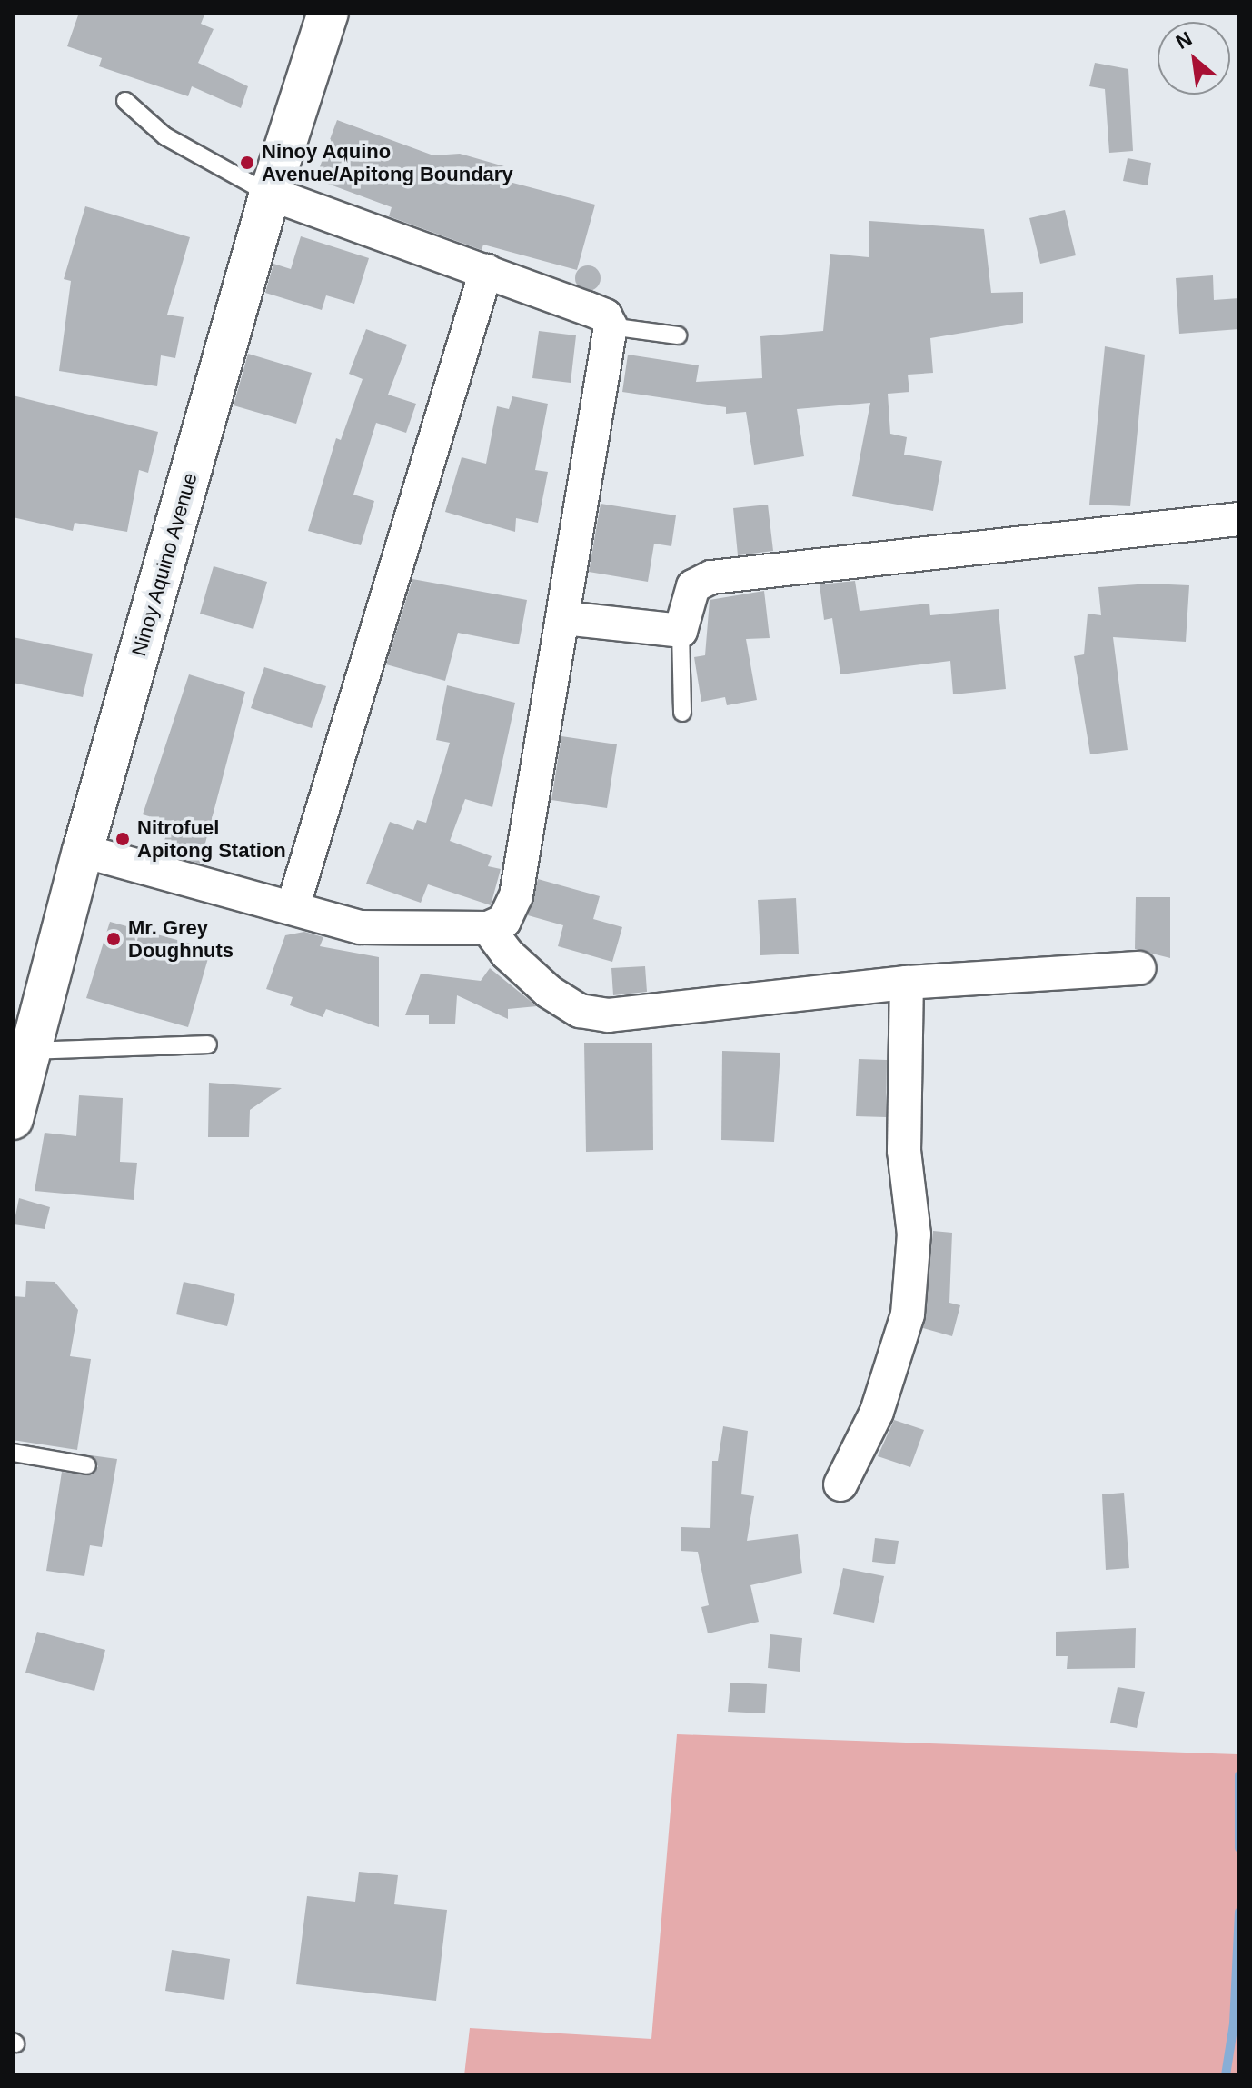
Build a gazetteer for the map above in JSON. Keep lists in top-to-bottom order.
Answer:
{
  "streets": {
    "main road": ["Ninoy Aquino Avenue"]
  },
  "places": ["Ninoy Aquino Avenue/Apitong Boundary", "Nitrofuel Apitong Station", "Mr. Grey Doughnuts"],
  "north": "top left"
}
